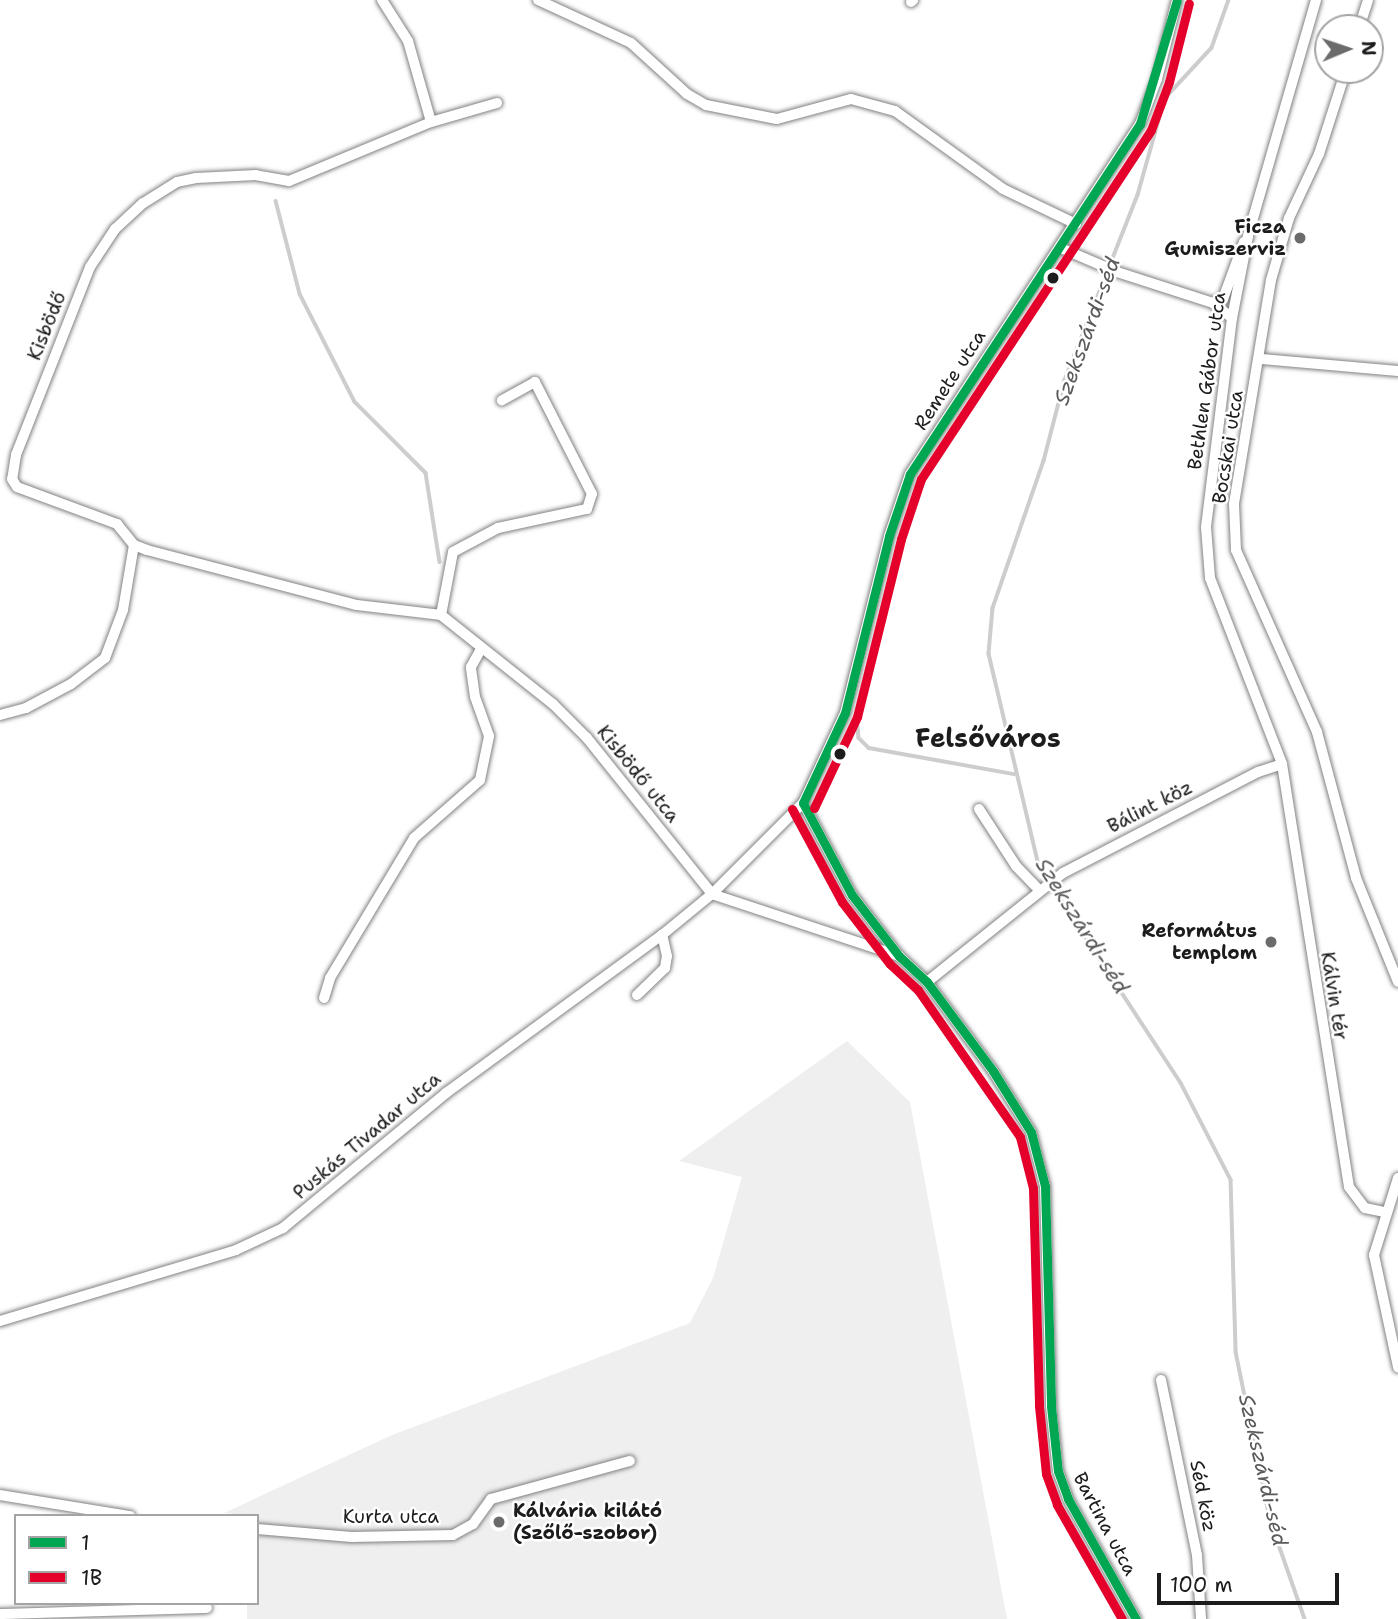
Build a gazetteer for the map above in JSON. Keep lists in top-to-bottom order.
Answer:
{
  "streets": {
    "street": [
      "Kisbödő",
      "Remete utca",
      "Bethlen Gábor utca",
      "Bocskai utca",
      "Kisbödő utca",
      "Bálint köz",
      "Kálvin tér",
      "Puskás Tivadar utca",
      "Séd köz",
      "Kurta utca",
      "Bartina utca"
    ]
  },
  "crossings": [
    ["Remete utca", "Kisbödő utca"],
    ["Remete utca", "Puskás Tivadar utca"],
    ["Remete utca", "Bartina utca"],
    ["Bethlen Gábor utca", "Bálint köz"],
    ["Bethlen Gábor utca", "Kálvin tér"],
    ["Kisbödő utca", "Puskás Tivadar utca"],
    ["Bálint köz", "Kálvin tér"],
    ["Bálint köz", "Bartina utca"]
  ],
  "districts": ["Felsőváros"],
  "water": ["Szekszárdi-séd"],
  "places": ["Ficza Gumiszerviz", "Református templom", "Kálvária kilátó (Szőlő-szobor)"],
  "lines": ["transit line 1", "transit line 1B"],
  "legend": ["1", "1B"],
  "scale_bar": "100 m",
  "north": "right"
}
